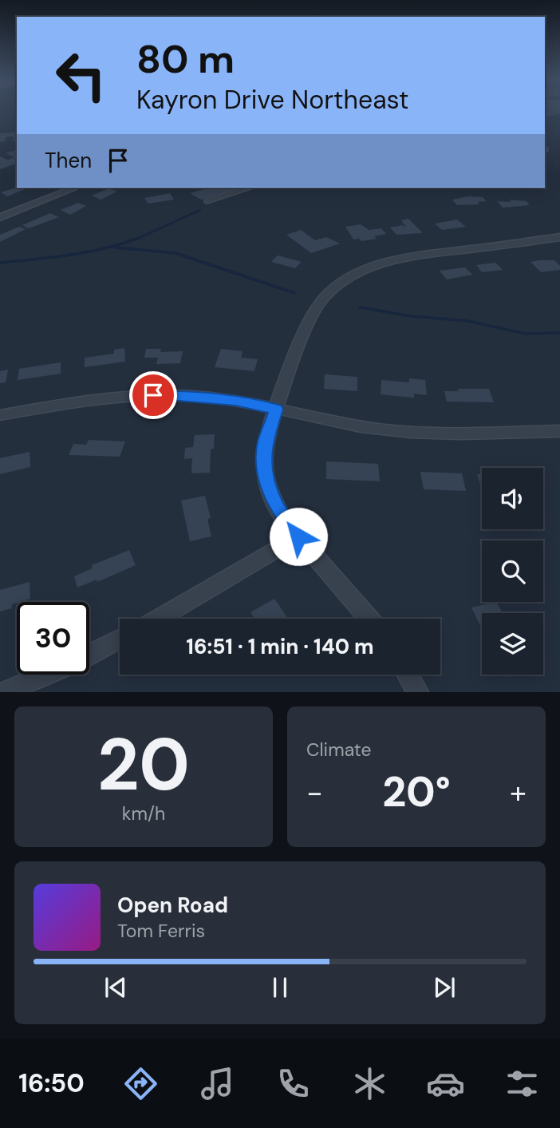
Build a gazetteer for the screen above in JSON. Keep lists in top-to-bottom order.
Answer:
{
  "page": {
    "turn": ["80 m", "Kayron Drive Northeast"],
    "then": "Then",
    "limit": "30",
    "trip": "16:51 · 1 min · 140 m",
    "tile": [
      ["20", "km/h"],
      "Climate"
    ],
    "heat": ["−", "20°", "+"],
    "song": ["Open Road", "Tom Ferris"],
    "tabs": "16:50"
  }
}
